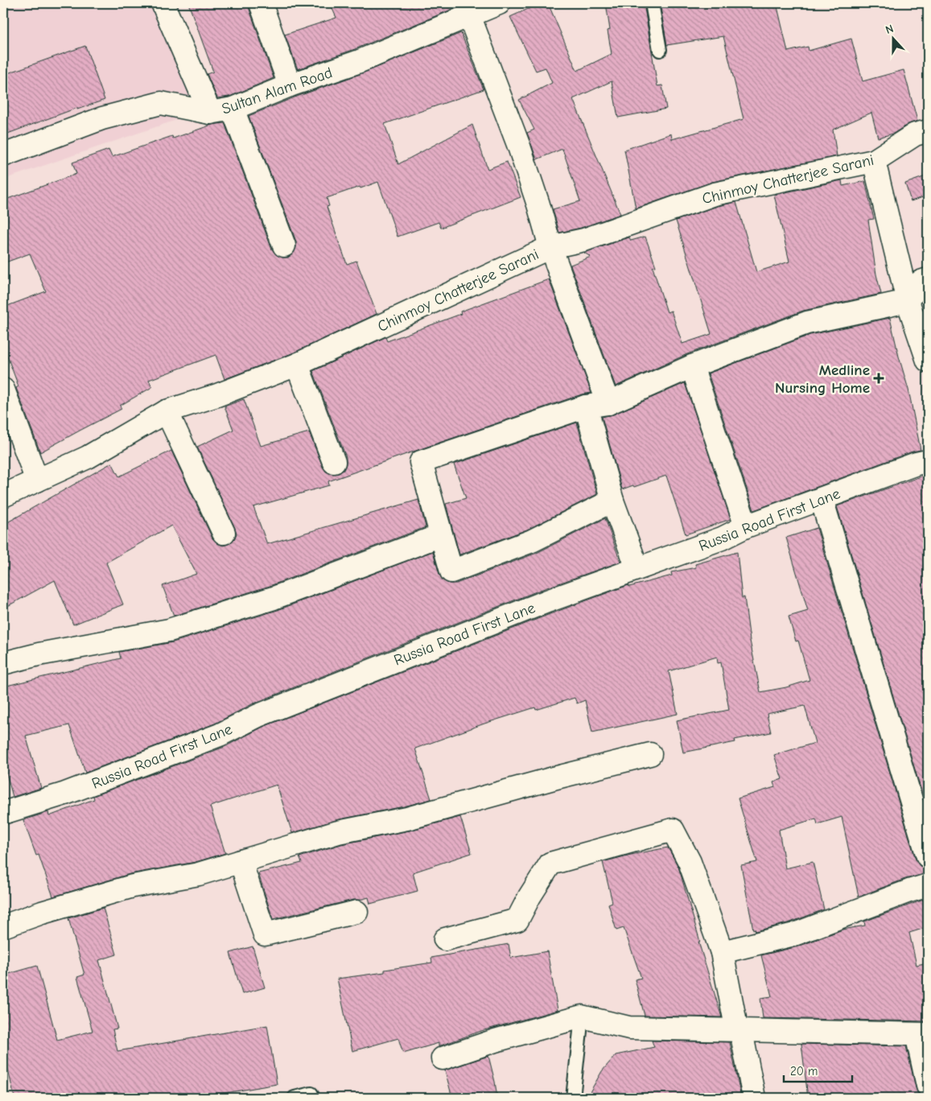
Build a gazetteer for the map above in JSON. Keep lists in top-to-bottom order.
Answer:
{
  "streets": {
    "street": ["Sultan Alam Road", "Chinmoy Chatterjee Sarani", "Russia Road First Lane"]
  },
  "places": {
    "health": ["Medline Nursing Home"]
  },
  "scale_bar": "20 m",
  "north": "top"
}
